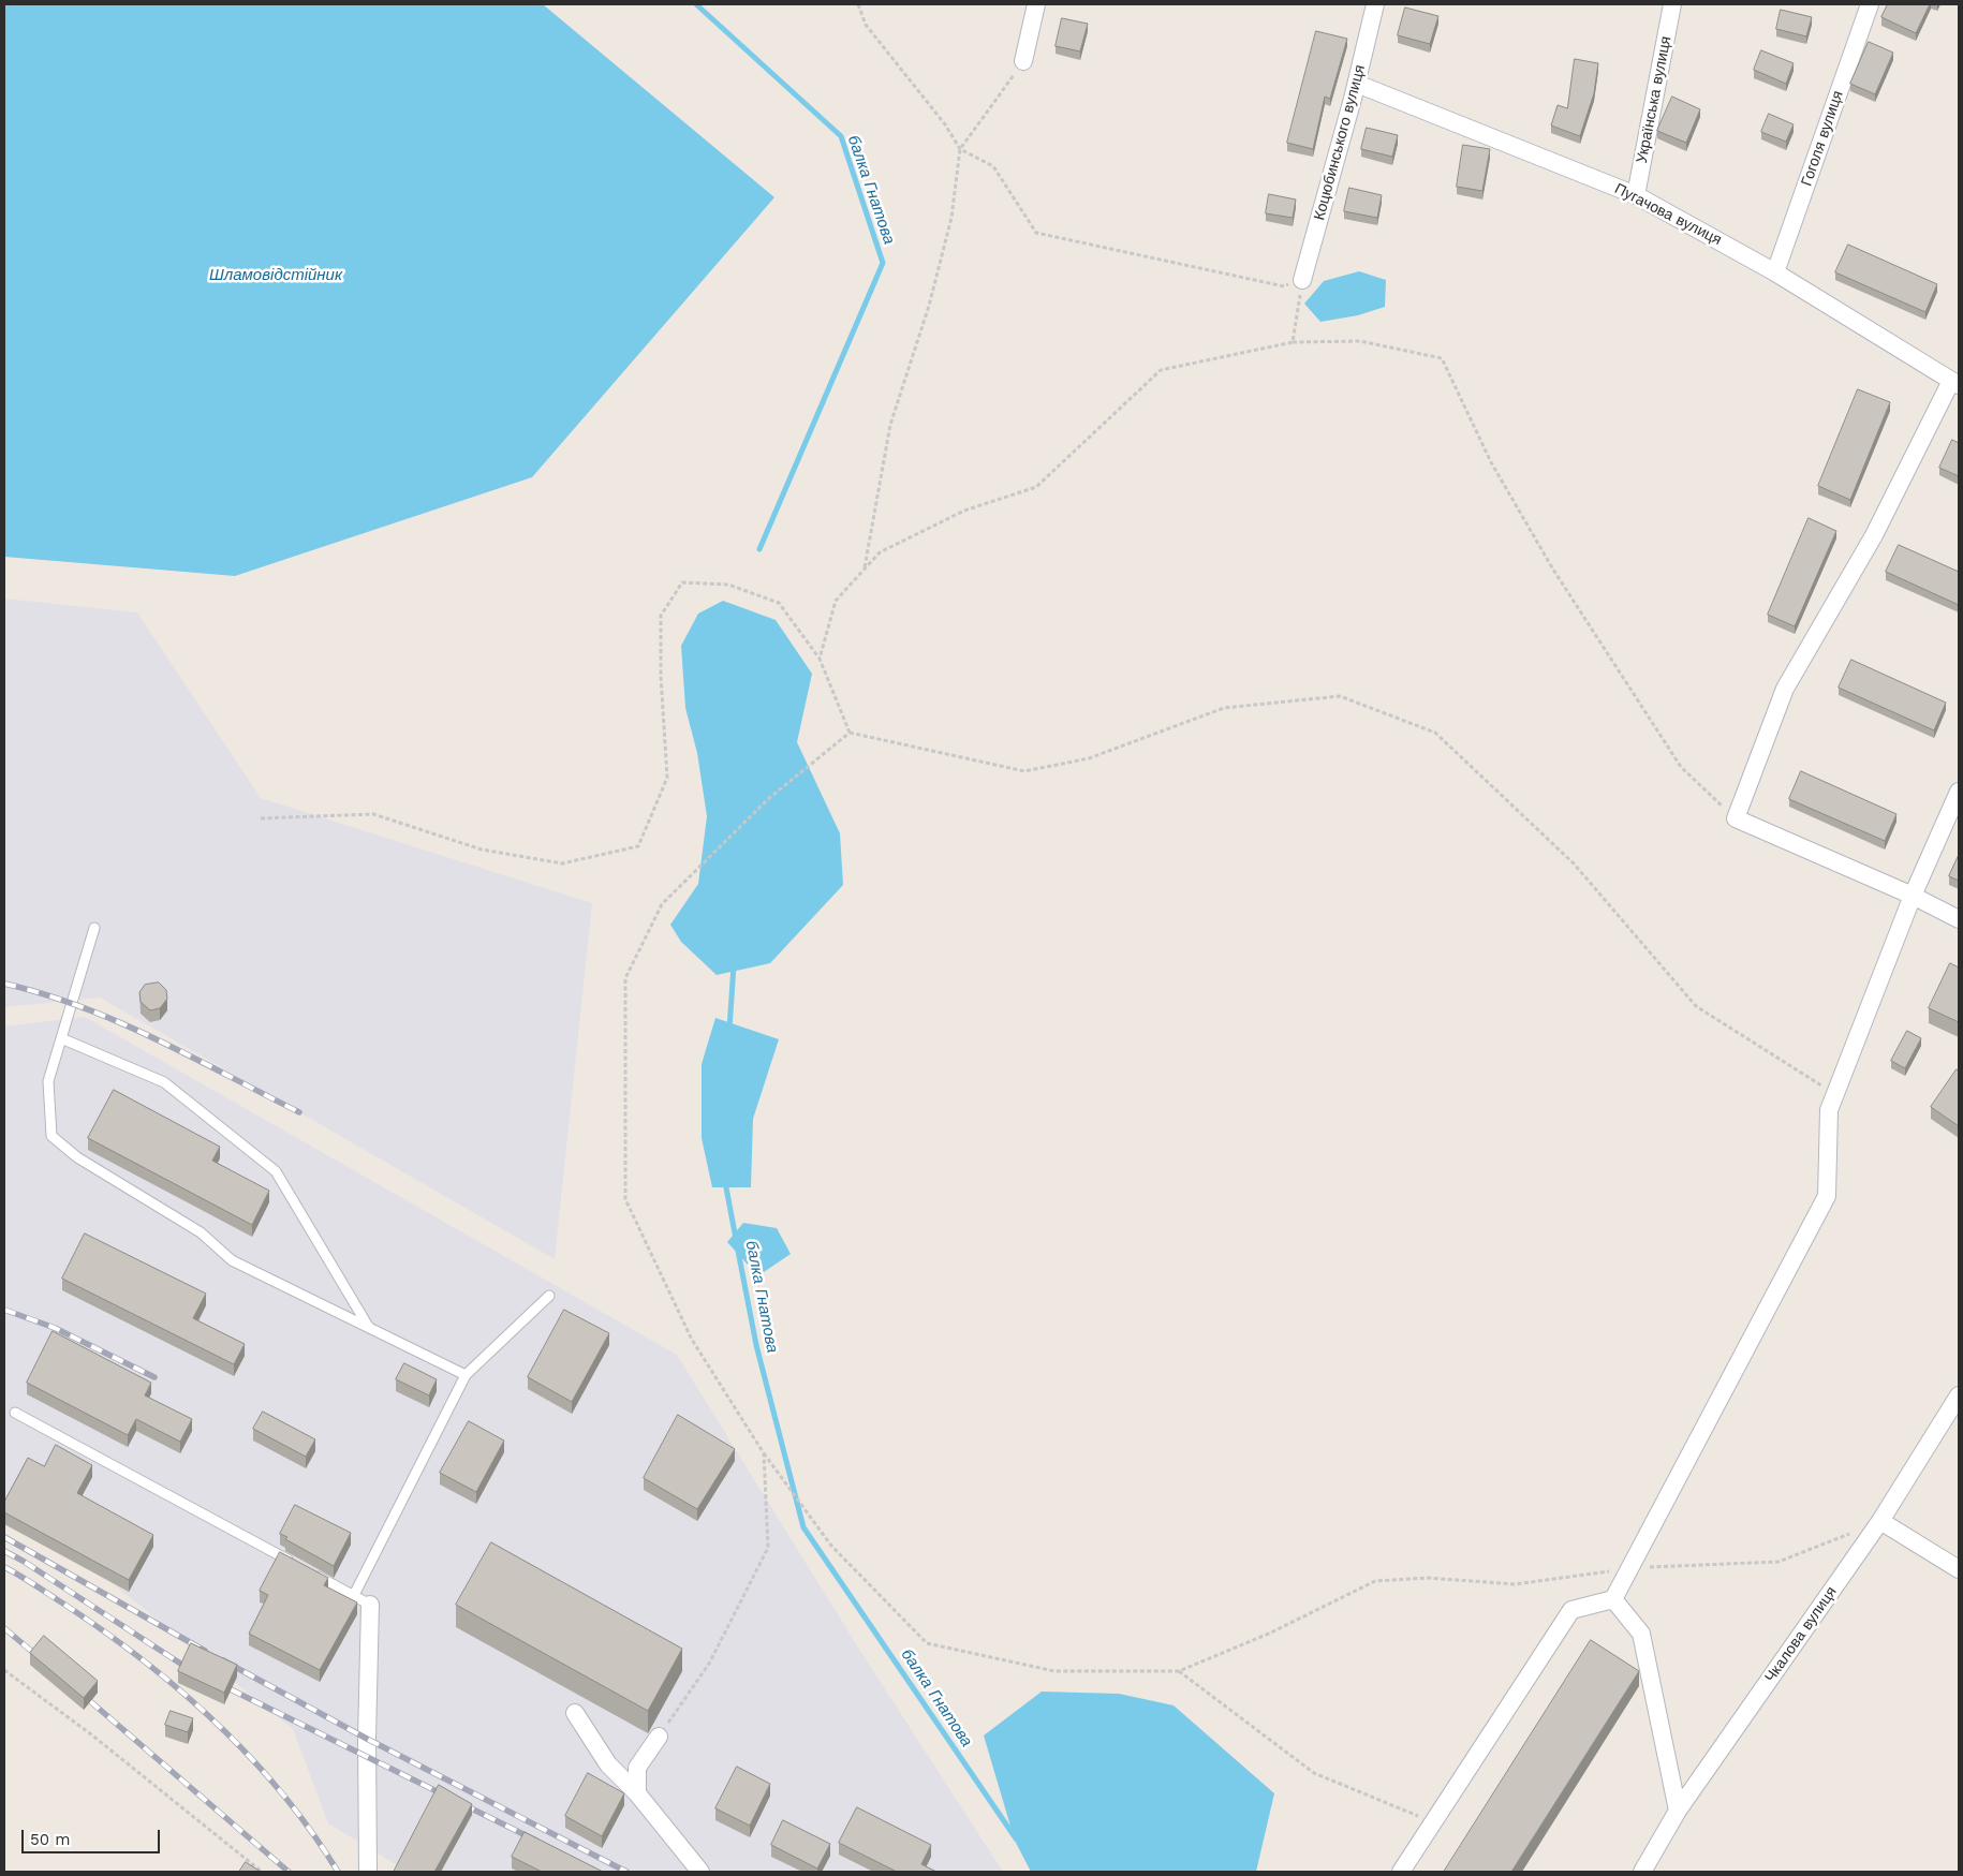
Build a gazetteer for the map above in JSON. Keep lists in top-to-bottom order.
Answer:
{
  "streets": {
    "street": [
      "Українська вулиця",
      "Гоголя вулиця",
      "Коцюбинського вулиця",
      "Пугачова вулиця",
      "Чкалова вулиця"
    ]
  },
  "crossings": [
    ["Українська вулиця", "Пугачова вулиця"],
    ["Гоголя вулиця", "Пугачова вулиця"],
    ["Коцюбинського вулиця", "Пугачова вулиця"]
  ],
  "water": ["балка Гнатова", "Шламовідстійник"],
  "scale_bar": "50 m"
}
